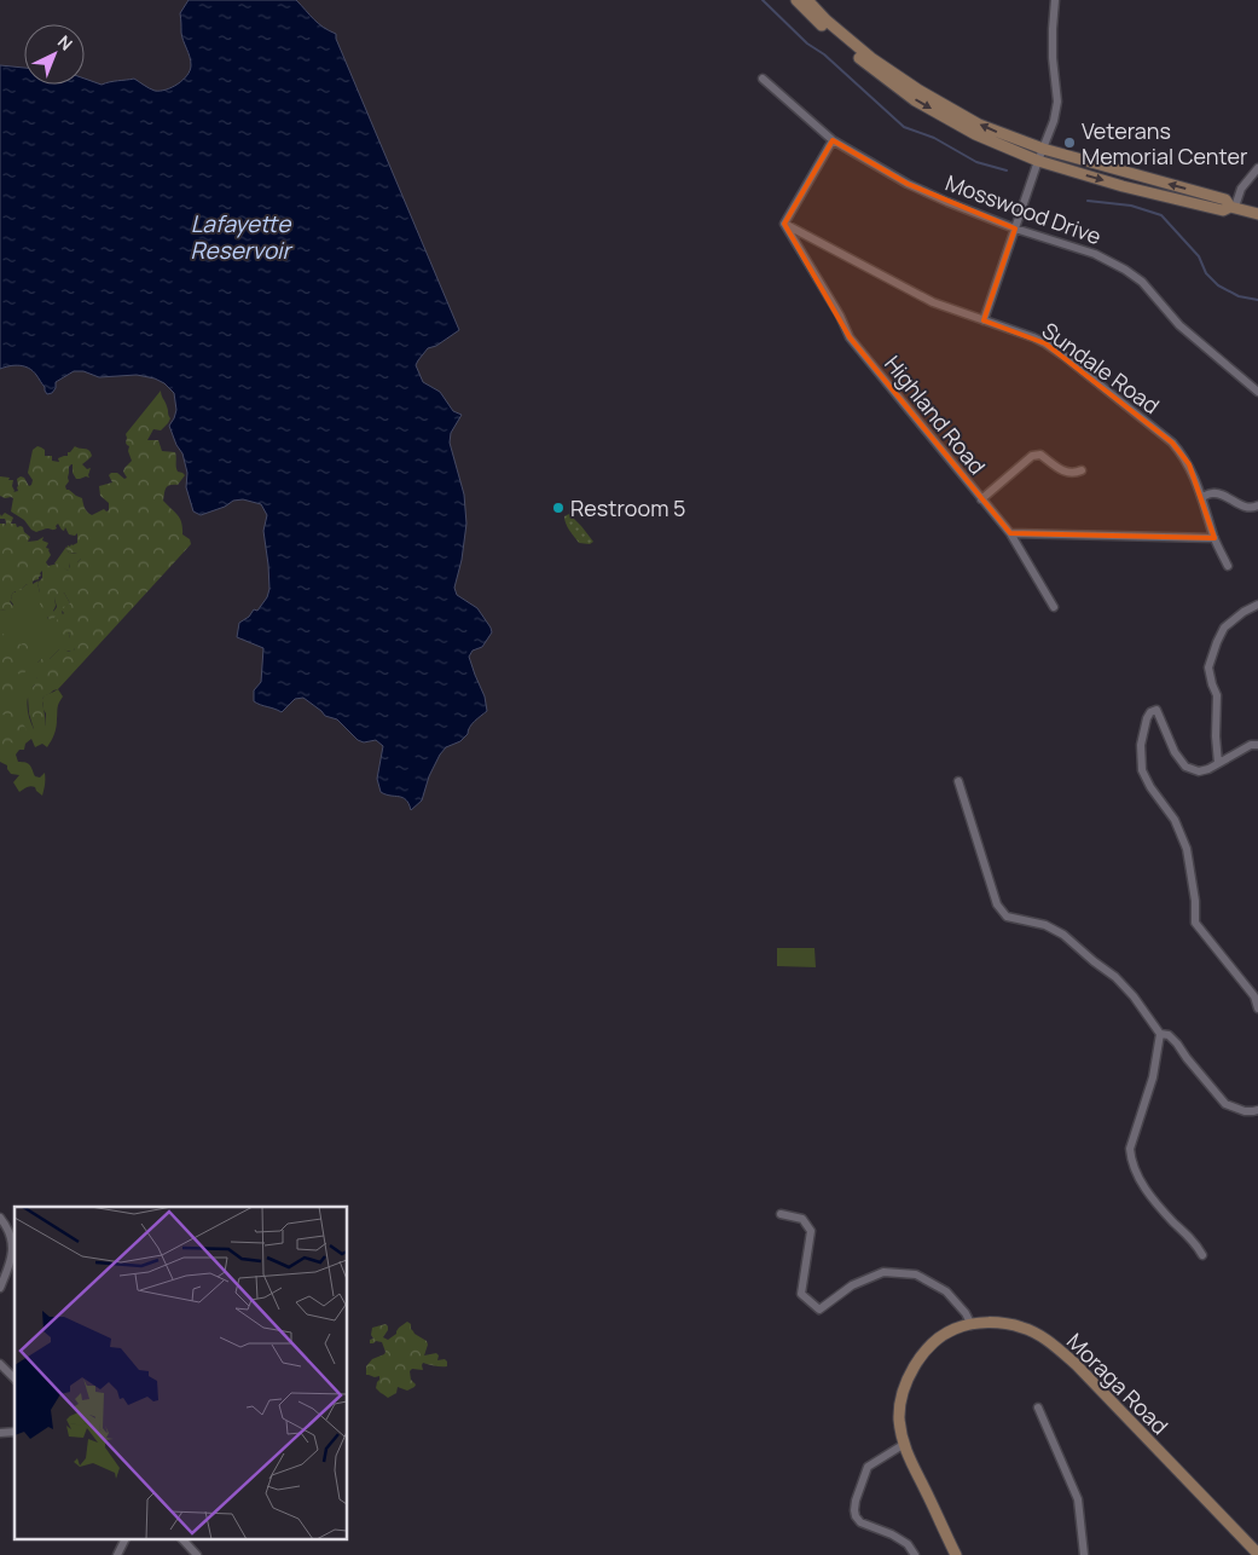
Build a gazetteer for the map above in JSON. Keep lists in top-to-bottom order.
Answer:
{
  "streets": {
    "main road": ["Moraga Road"],
    "street": ["Mosswood Drive", "Sundale Road", "Highland Road"]
  },
  "crossings": [
    ["Sundale Road", "Highland Road"]
  ],
  "water": ["Lafayette Reservoir"],
  "places": ["Veterans Memorial Center", "Restroom 5"],
  "north": "top right"
}
